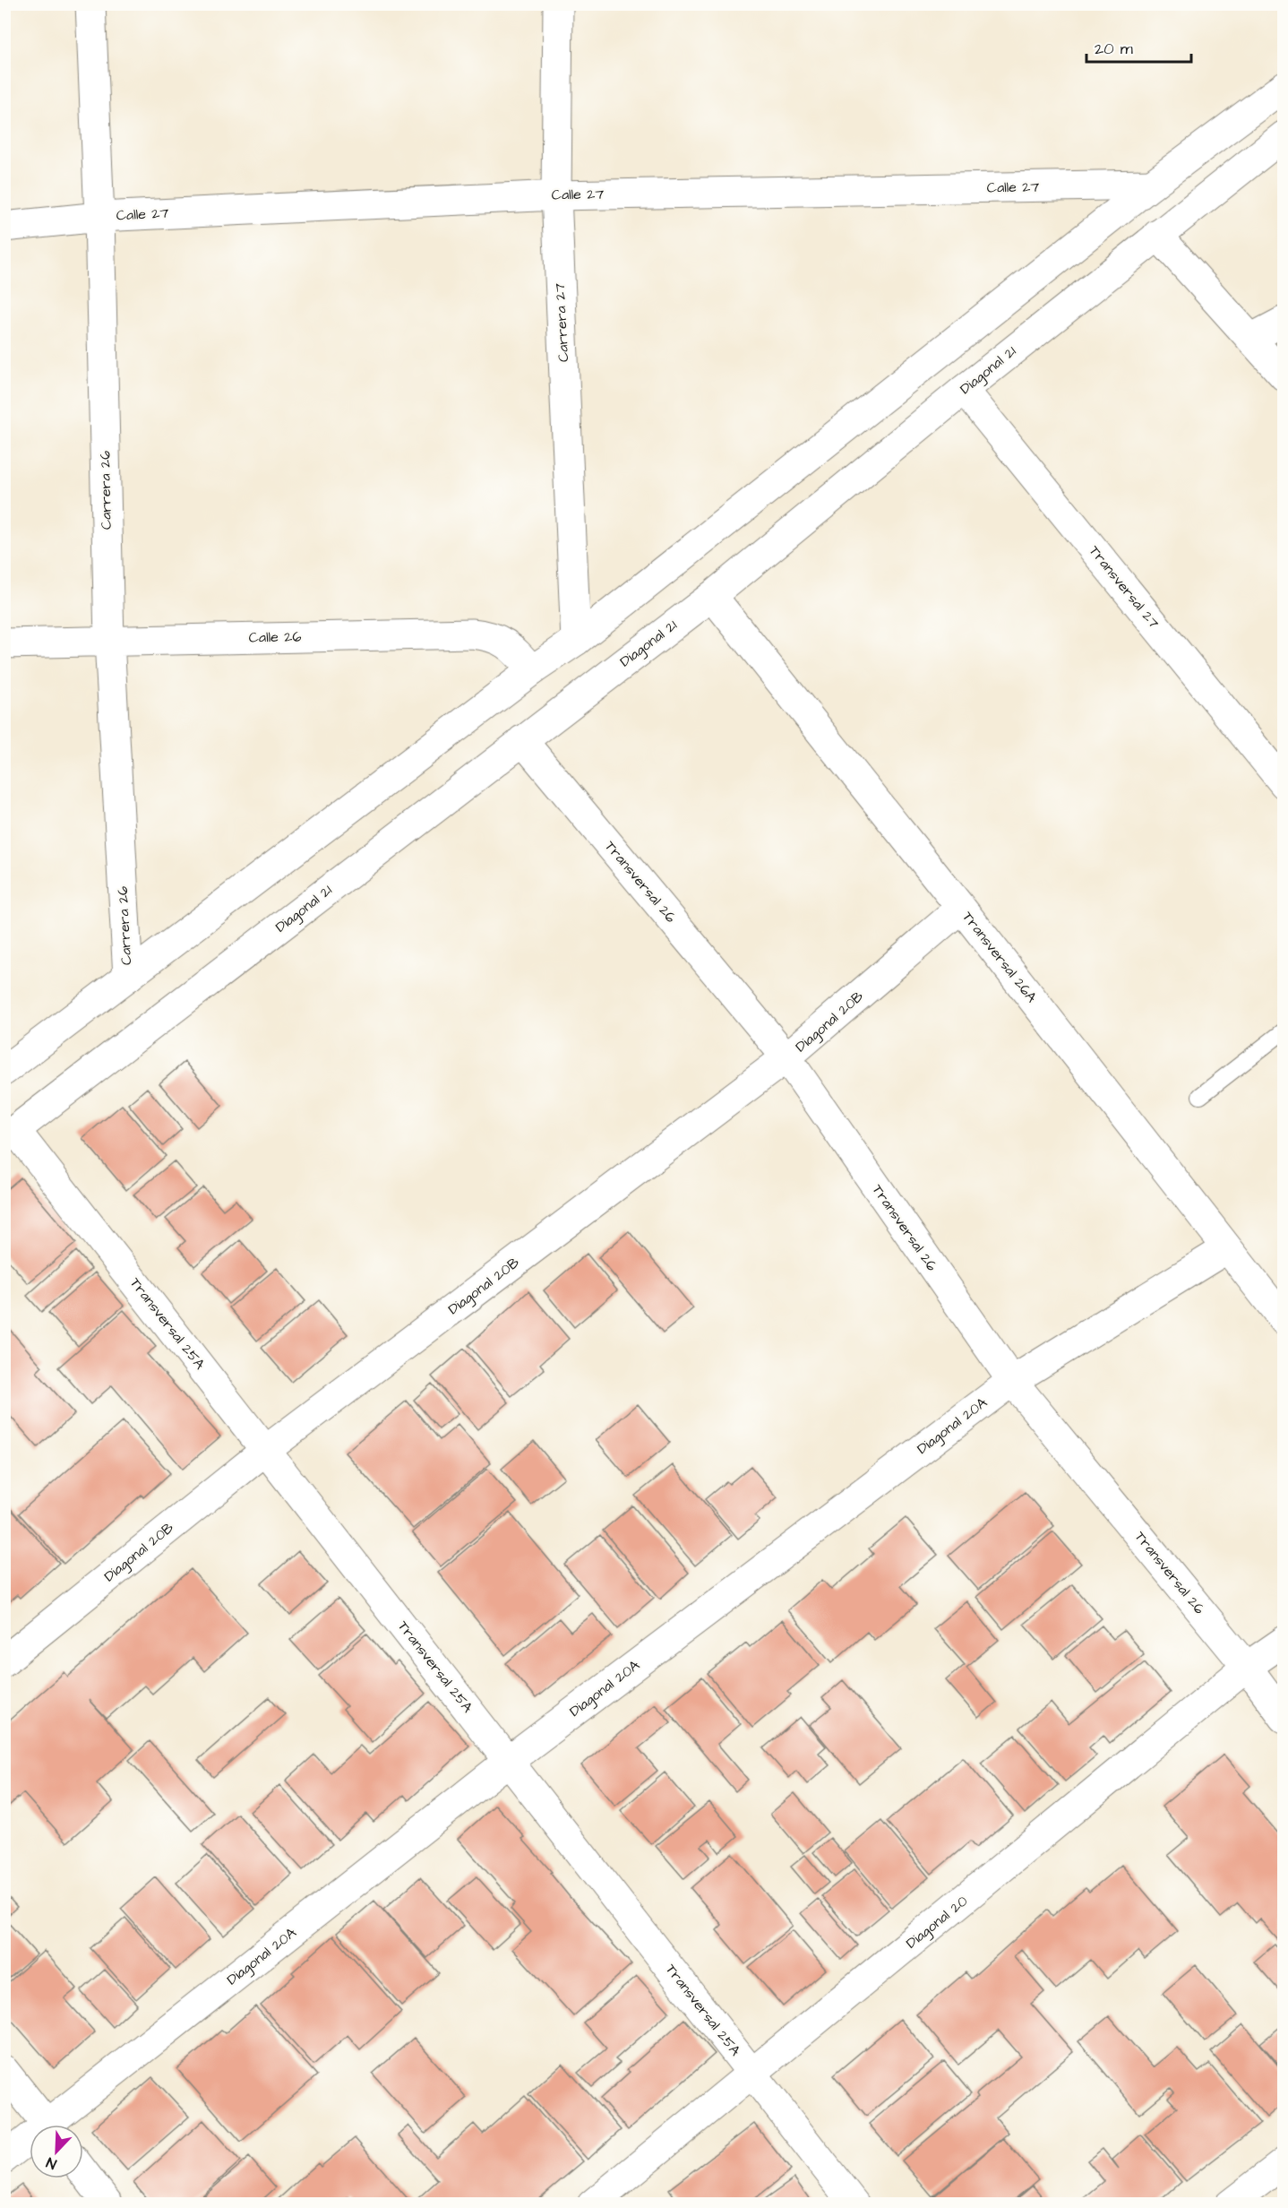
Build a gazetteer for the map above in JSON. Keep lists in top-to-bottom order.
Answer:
{
  "streets": {
    "main road": [
      "Calle 27",
      "Carrera 27",
      "Diagonal 21",
      "Carrera 26",
      "Transversal 27",
      "Calle 26",
      "Transversal 26",
      "Transversal 26A",
      "Diagonal 20B",
      "Transversal 25A",
      "Diagonal 20A",
      "Diagonal 20"
    ]
  },
  "crossings": [
    ["Calle 27", "Carrera 27"],
    ["Calle 27", "Carrera 26"],
    ["Diagonal 21", "Transversal 27"],
    ["Diagonal 21", "Transversal 26"],
    ["Diagonal 21", "Transversal 26A"],
    ["Diagonal 21", "Transversal 25A"],
    ["Carrera 26", "Calle 26"],
    ["Transversal 26", "Diagonal 20B"],
    ["Transversal 26", "Diagonal 20A"],
    ["Transversal 26", "Diagonal 20"],
    ["Transversal 26A", "Diagonal 20B"],
    ["Transversal 26A", "Diagonal 20A"],
    ["Diagonal 20B", "Transversal 25A"],
    ["Transversal 25A", "Diagonal 20A"],
    ["Transversal 25A", "Diagonal 20"]
  ],
  "scale_bar": "20 m",
  "north": "bottom left"
}
